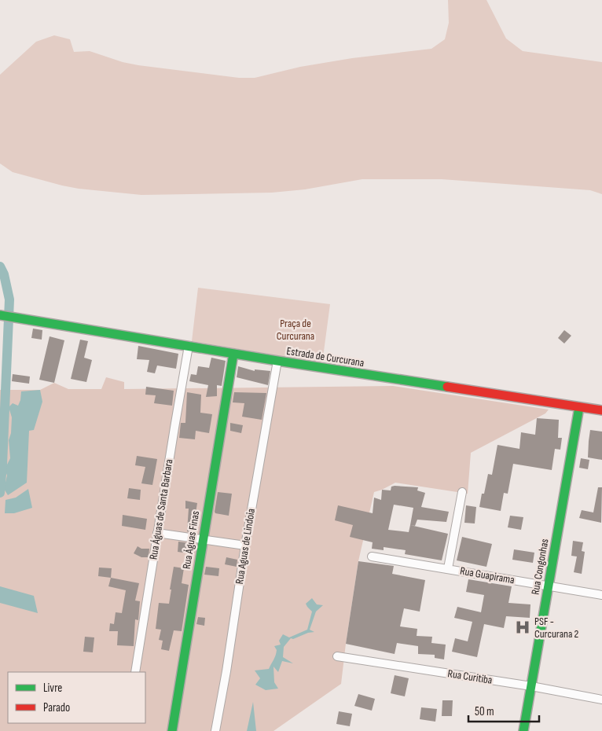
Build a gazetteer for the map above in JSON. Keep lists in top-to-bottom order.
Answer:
{
  "streets": {
    "street": [
      "Estrada de Curcurana",
      "Rua Águas de Santa Barbara",
      "Rua Águas Finas",
      "Rua Aguas de Lindoia",
      "Rua Congonhas",
      "Rua Guapirama",
      "Rua Curitiba"
    ]
  },
  "crossings": [
    ["Estrada de Curcurana", "Rua Águas de Santa Barbara"],
    ["Estrada de Curcurana", "Rua Águas Finas"],
    ["Estrada de Curcurana", "Rua Aguas de Lindoia"],
    ["Estrada de Curcurana", "Rua Congonhas"],
    ["Rua Congonhas", "Rua Guapirama"],
    ["Rua Congonhas", "Rua Curitiba"]
  ],
  "parks": ["Praça de Curcurana"],
  "places": {
    "hospital": ["PSF - Curcurana 2"]
  },
  "legend": ["Livre", "Parado"],
  "scale_bar": "50 m"
}
